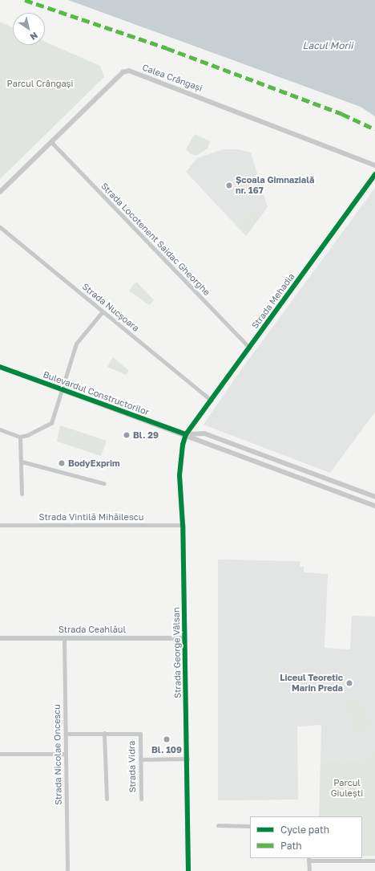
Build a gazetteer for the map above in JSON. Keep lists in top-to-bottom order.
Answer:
{
  "streets": {
    "street": [
      "Calea Crângași",
      "Strada Locotenent Saidac Gheorghe",
      "Strada Mehadia",
      "Strada Nucșoara",
      "Bulevardul Constructorilor",
      "Strada Vintilă Mihăilescu",
      "Strada Ceahlăul",
      "Strada George Vâlsan",
      "Strada Nicolae Oncescu",
      "Strada Vidra"
    ]
  },
  "crossings": [
    ["Calea Crângași", "Strada Locotenent Saidac Gheorghe"],
    ["Strada Locotenent Saidac Gheorghe", "Strada Mehadia"],
    ["Strada Mehadia", "Strada Nucșoara"],
    ["Strada Mehadia", "Bulevardul Constructorilor"],
    ["Strada Mehadia", "Strada George Vâlsan"],
    ["Bulevardul Constructorilor", "Strada George Vâlsan"],
    ["Strada Vintilă Mihăilescu", "Strada George Vâlsan"],
    ["Strada Ceahlăul", "Strada George Vâlsan"],
    ["Strada Ceahlăul", "Strada Nicolae Oncescu"]
  ],
  "water": ["Lacul Morii"],
  "parks": ["Parcul Crângași", "Parcul Giulești"],
  "places": [
    "Școala Gimnazială nr. 167",
    "Bl. 29",
    "BodyExprim",
    "Liceul Teoretic Marin Preda",
    "Bl. 109"
  ],
  "legend": ["Cycle path", "Path"],
  "north": "bottom right"
}
